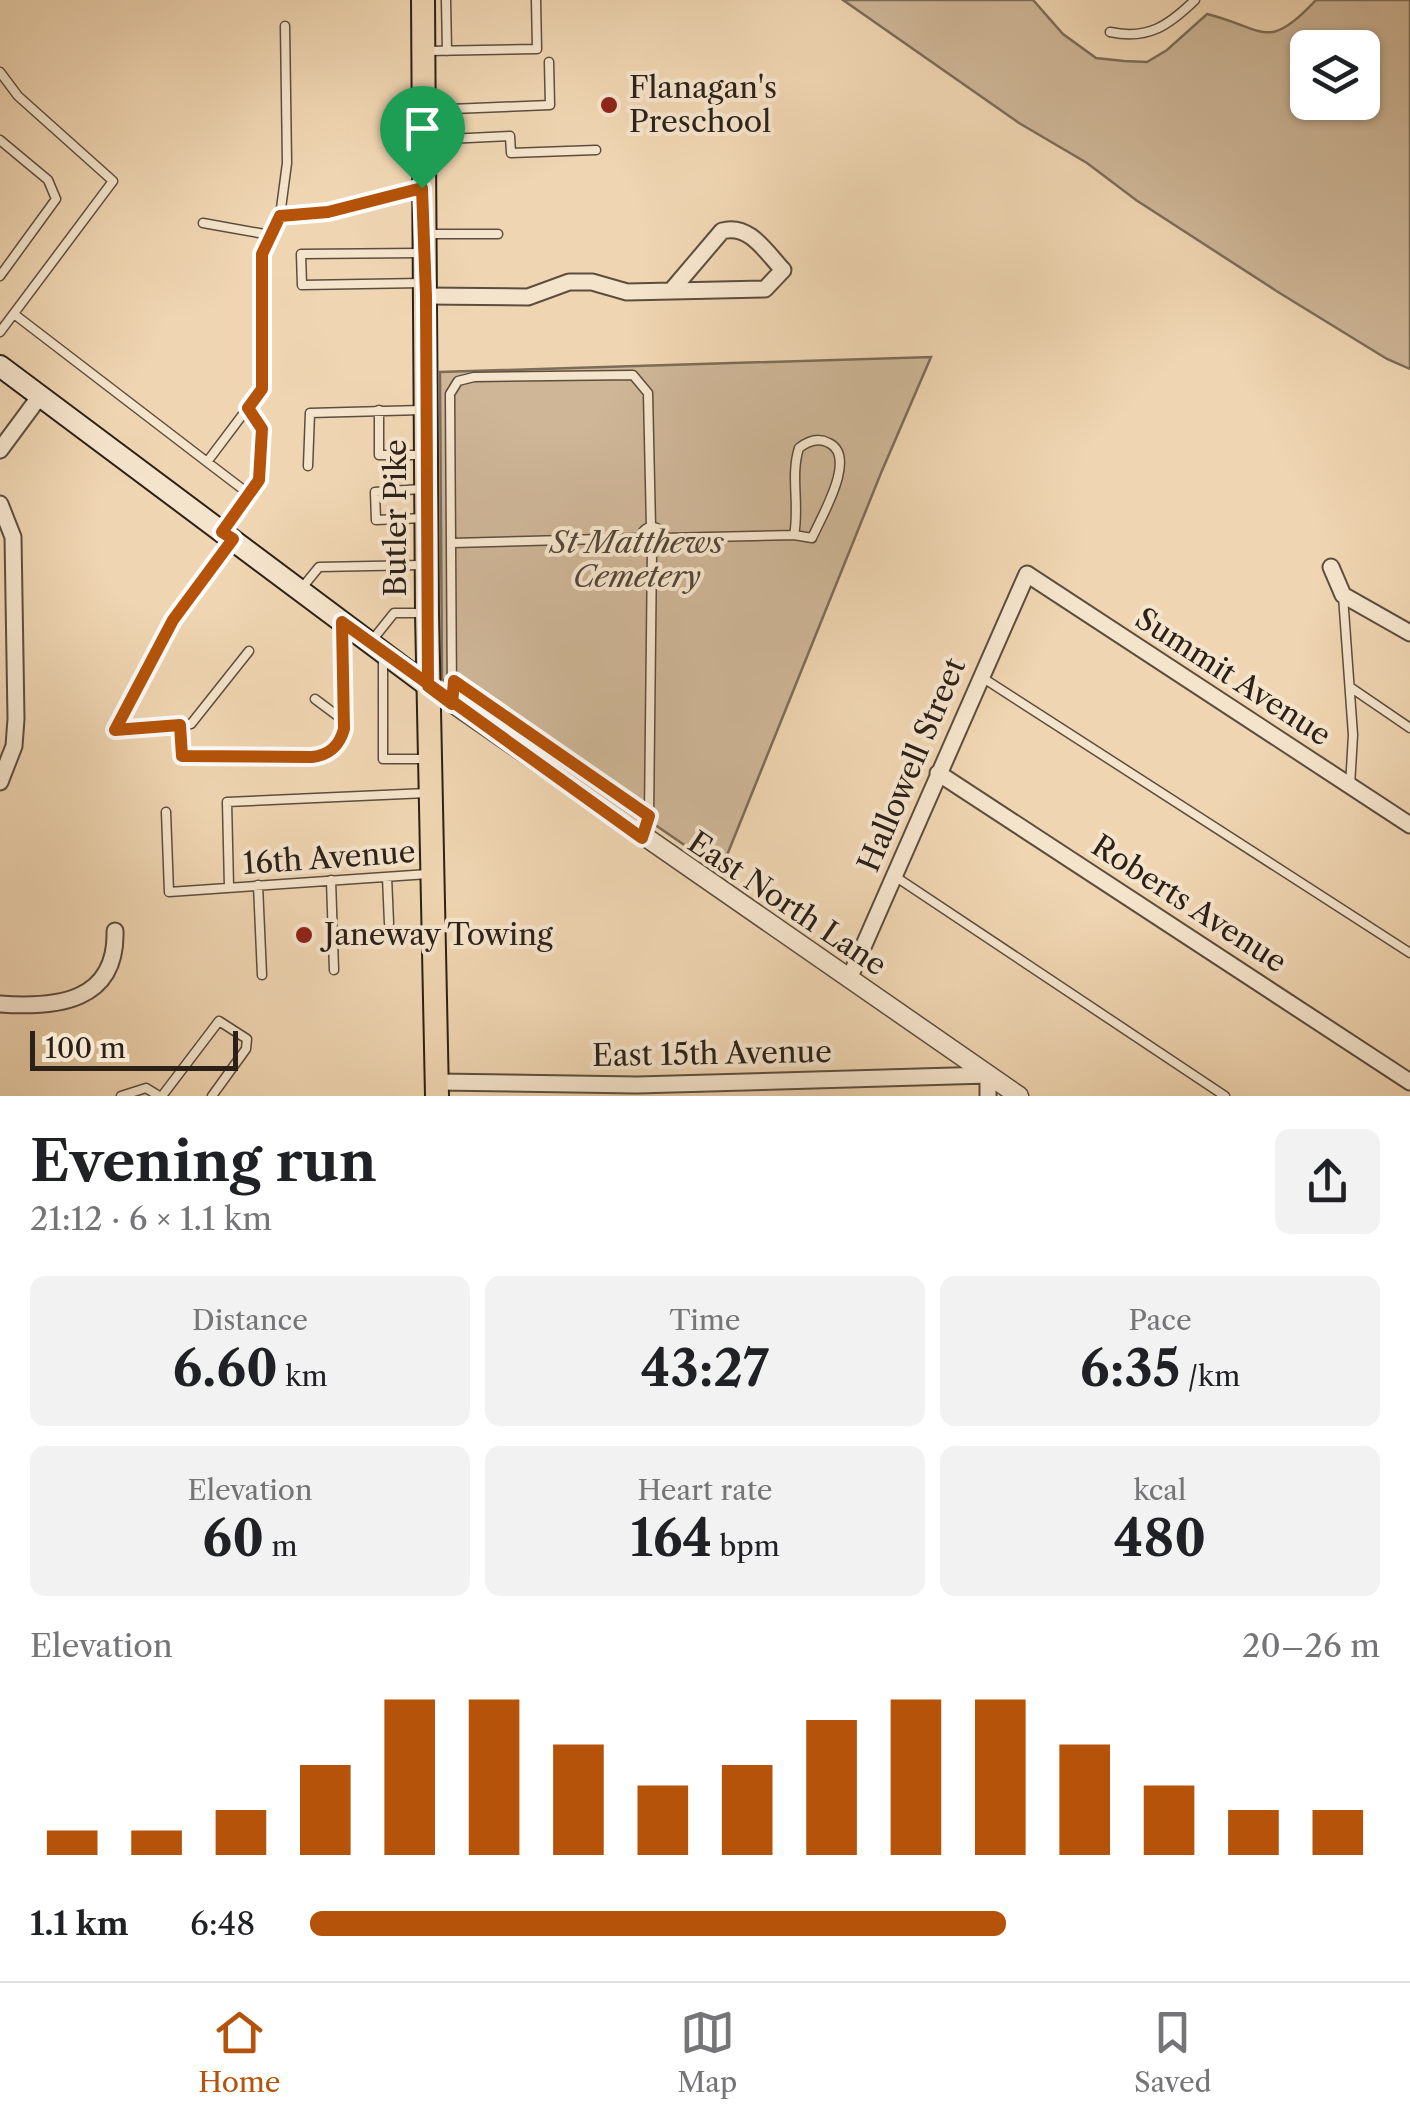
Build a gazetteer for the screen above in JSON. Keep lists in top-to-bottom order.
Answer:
{
  "streets": {
    "main road": ["Butler Pike"],
    "street": [
      "Summit Avenue",
      "Hallowell Street",
      "East North Lane",
      "Roberts Avenue",
      "East 15th Avenue"
    ],
    "lane": ["16th Avenue"]
  },
  "crossings": [
    ["Butler Pike", "16th Avenue"],
    ["Butler Pike", "East North Lane"],
    ["Butler Pike", "East 15th Avenue"],
    ["Summit Avenue", "Hallowell Street"],
    ["Hallowell Street", "East North Lane"],
    ["Hallowell Street", "Roberts Avenue"],
    ["East North Lane", "East 15th Avenue"]
  ],
  "parks": ["St Matthews Cemetery"],
  "places": ["Flanagan's Preschool", "Janeway Towing"],
  "scale_bar": "100 m",
  "page": {
    "scale": "100 m",
    "heading": ["Evening run", "21:12 · 6 × 1.1 km"],
    "stats": [
      ["Distance", "6.60 km"],
      ["Time", "43:27"],
      ["Pace", "6:35 /km"],
      ["Elevation", "60 m"],
      ["Heart rate", "164 bpm"],
      ["kcal", "480"]
    ],
    "chart": ["Elevation", "20–26 m"],
    "list": [
      {
        "name": "1.1 km",
        "note": "6:48"
      }
    ],
    "tabs": ["Home", "Map", "Saved"]
  }
}
